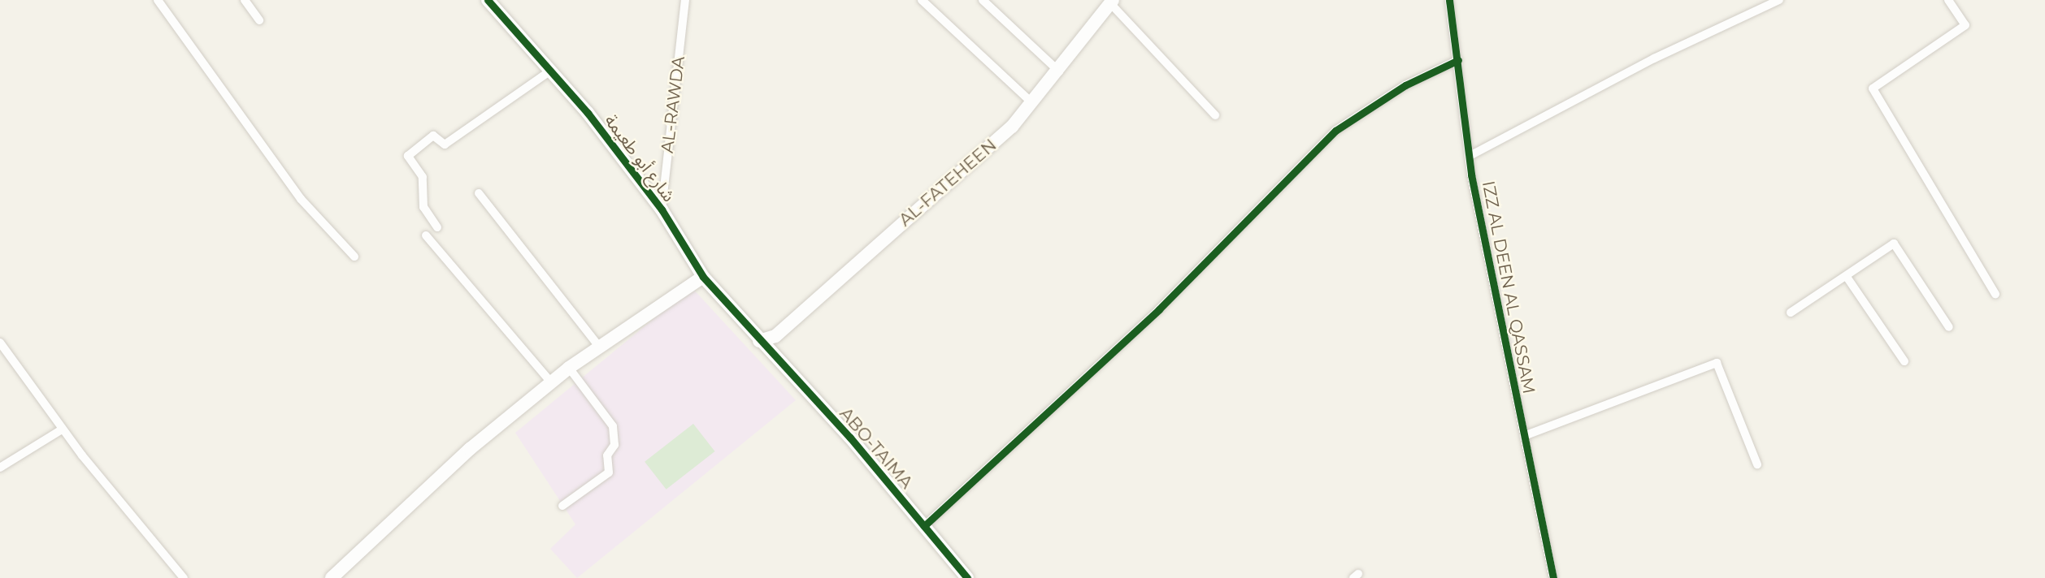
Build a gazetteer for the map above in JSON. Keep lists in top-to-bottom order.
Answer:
{
  "streets": {
    "street": [
      "AL-RAWDA",
      "شارع أبو طعيمة",
      "AL-FATEHEEN",
      "IZZ AL DEEN AL QASSAM",
      "ABO-TAIMA"
    ]
  },
  "crossings": [
    ["AL-RAWDA", "شارع أبو طعيمة"],
    ["شارع أبو طعيمة", "AL-FATEHEEN"],
    ["شارع أبو طعيمة", "ABO-TAIMA"],
    ["AL-FATEHEEN", "ABO-TAIMA"]
  ]
}
